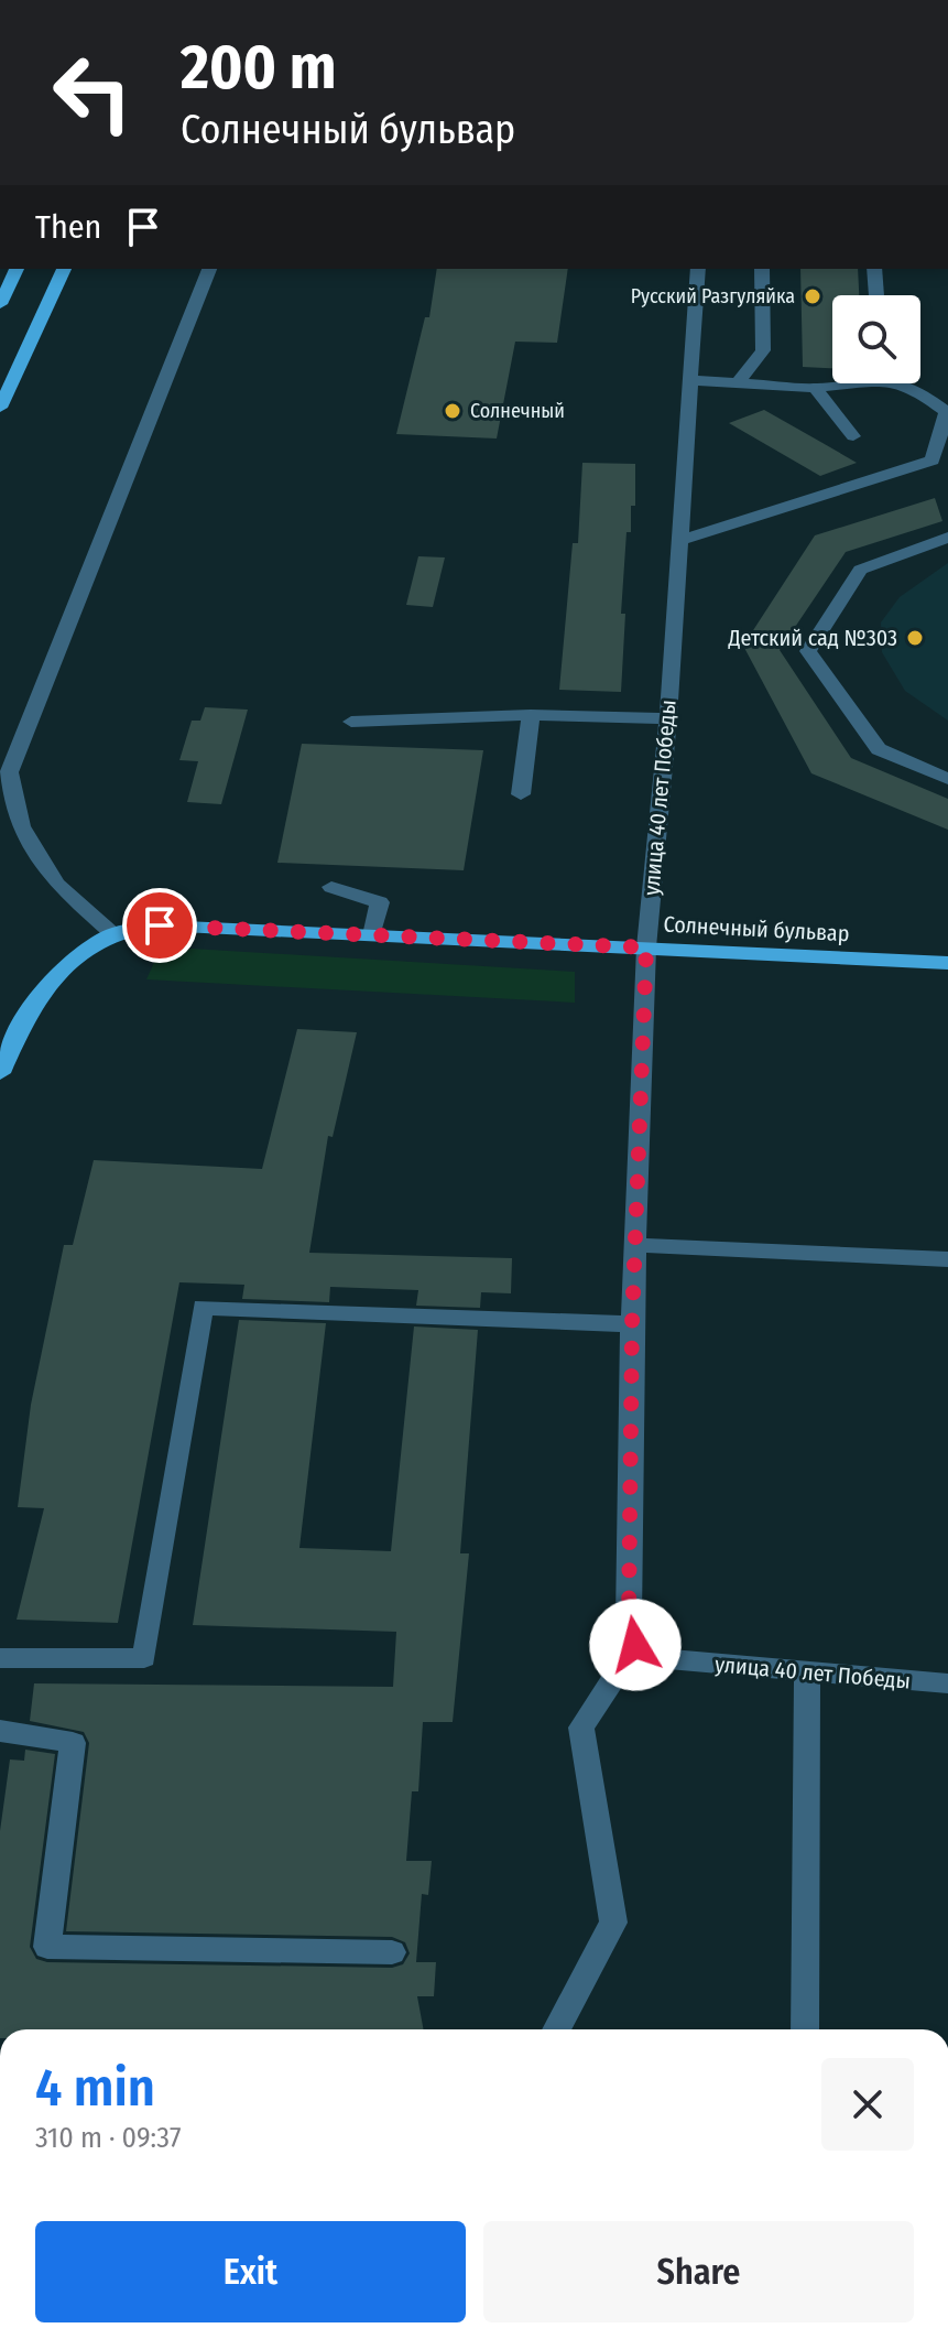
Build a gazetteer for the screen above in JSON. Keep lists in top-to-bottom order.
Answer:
{
  "streets": {
    "main road": ["Солнечный бульвар"],
    "street": ["улица 40 лет Победы"]
  },
  "crossings": [
    ["улица 40 лет Победы", "Солнечный бульвар"]
  ],
  "places": ["Русский Разгуляйка", "Солнечный", "Детский сад №303"],
  "page": {
    "turn": ["200 m", "Солнечный бульвар"],
    "then": "Then",
    "heading": ["4 min", "310 m · 09:37"],
    "buttons": ["Exit", "Share"]
  }
}
